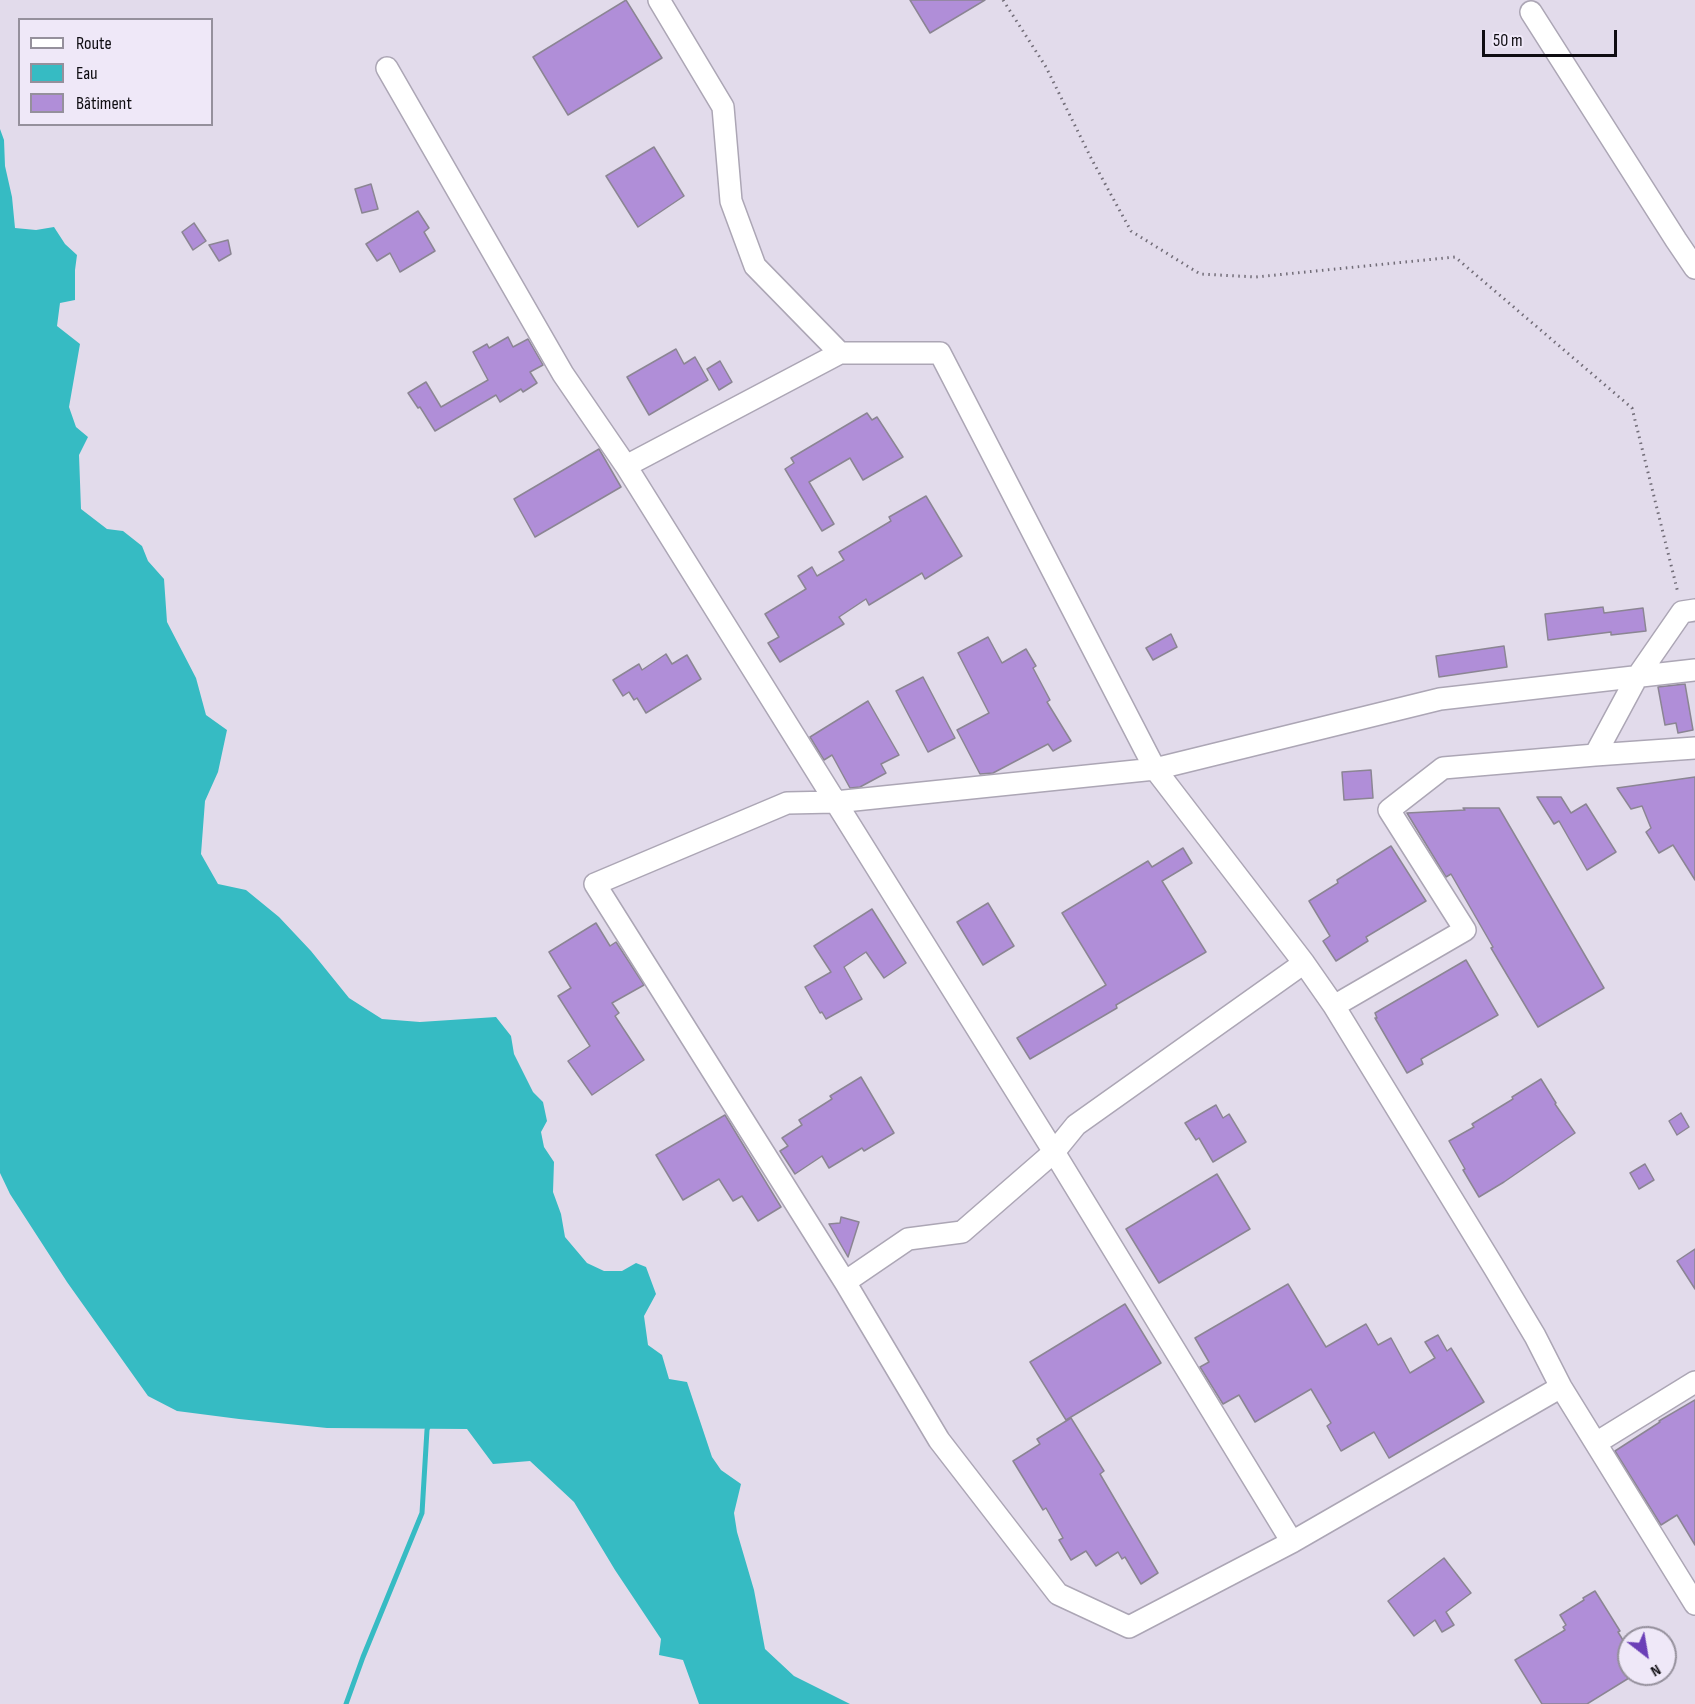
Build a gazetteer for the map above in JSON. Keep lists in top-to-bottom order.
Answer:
{
  "legend": ["Route", "Eau", "Bâtiment"],
  "scale_bar": "50 m",
  "north": "bottom right"
}
